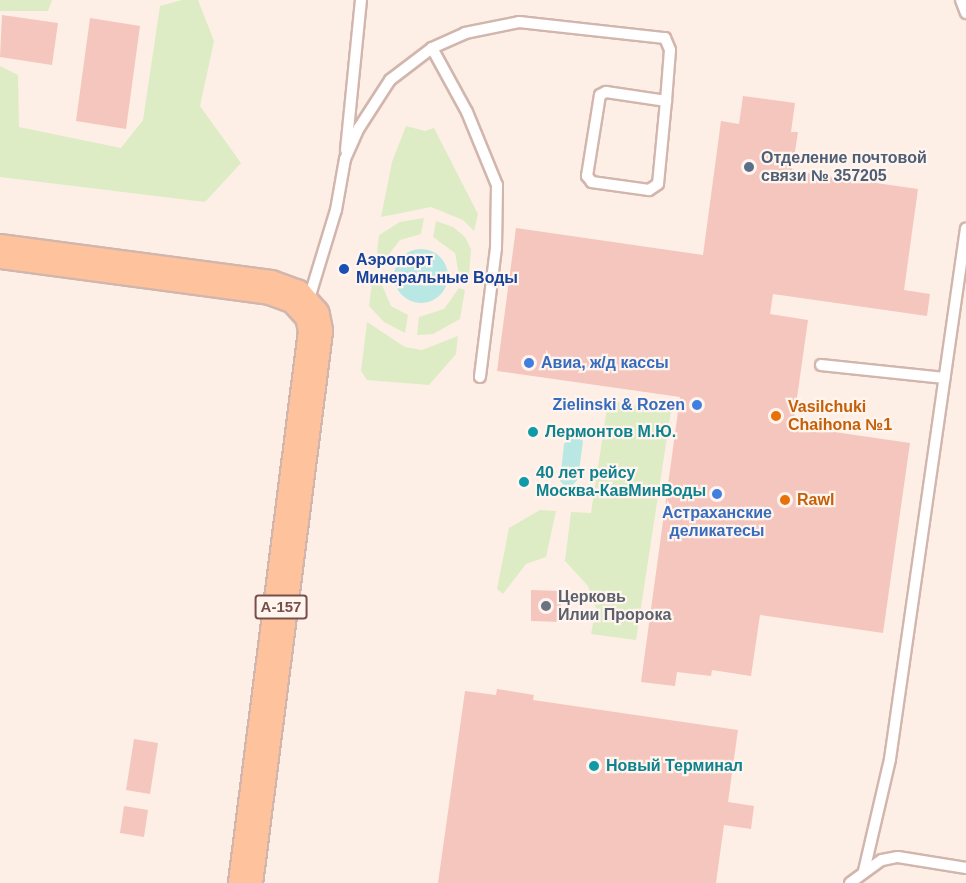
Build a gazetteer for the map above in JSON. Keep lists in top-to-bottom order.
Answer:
{
  "streets": {
    "main road": ["А-157"]
  },
  "places": [
    "Отделение почтовой связи № 357205",
    "Аэропорт Минеральные Воды",
    "Авиа, ж/д кассы",
    "Zielinski & Rozen",
    "Vasilchuki Chaihona №1",
    "Лермонтов М.Ю.",
    "40 лет рейсу Москва-КавМинВоды",
    "Астраханские деликатесы",
    "Rawl",
    "Церковь Илии Пророка",
    "Новый Терминал"
  ]
}
